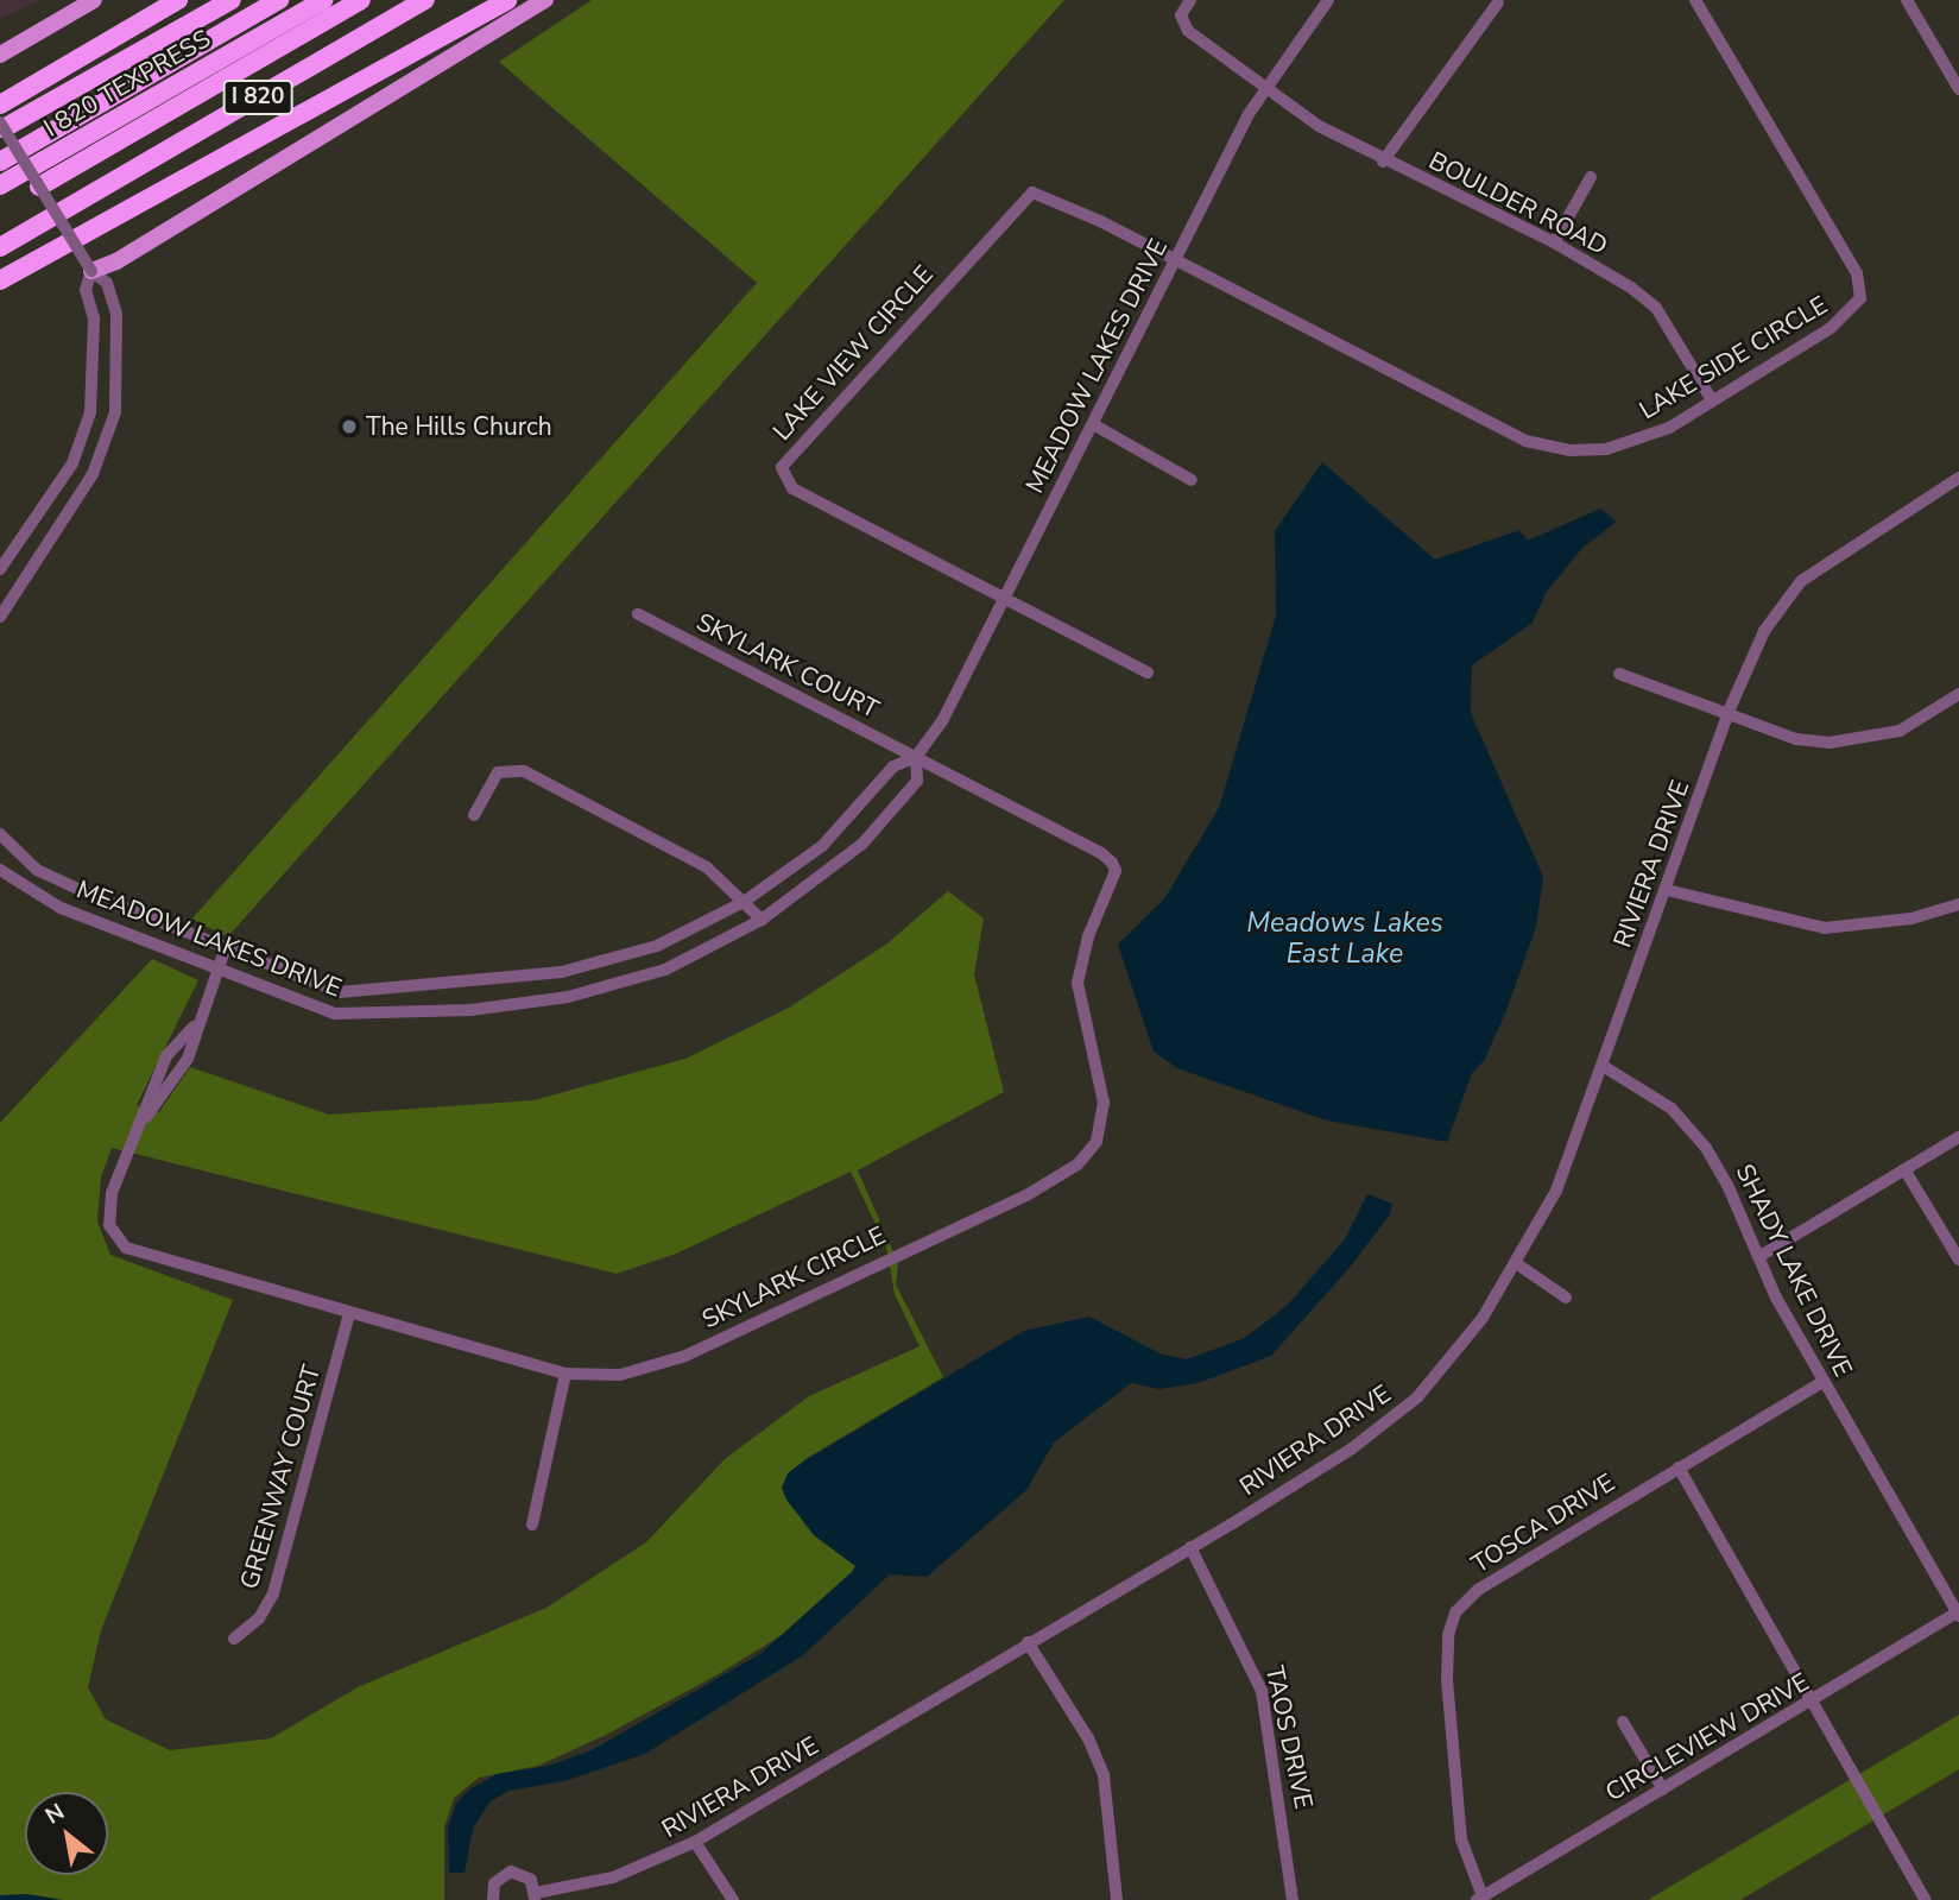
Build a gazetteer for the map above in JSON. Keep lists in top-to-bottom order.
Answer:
{
  "streets": {
    "highway": ["I 820 TEXPRESS", "I 820"],
    "street": [
      "BOULDER ROAD",
      "LAKE VIEW CIRCLE",
      "LAKE SIDE CIRCLE",
      "MEADOW LAKES DRIVE",
      "SKYLARK COURT",
      "RIVIERA DRIVE",
      "SHADY LAKE DRIVE",
      "SKYLARK CIRCLE",
      "GREENWAY COURT",
      "TOSCA DRIVE",
      "TAOS DRIVE",
      "CIRCLEVIEW DRIVE"
    ]
  },
  "crossings": [
    ["BOULDER ROAD", "LAKE SIDE CIRCLE"],
    ["BOULDER ROAD", "MEADOW LAKES DRIVE"],
    ["LAKE VIEW CIRCLE", "LAKE SIDE CIRCLE"],
    ["LAKE VIEW CIRCLE", "MEADOW LAKES DRIVE"],
    ["LAKE SIDE CIRCLE", "MEADOW LAKES DRIVE"],
    ["MEADOW LAKES DRIVE", "SKYLARK COURT"],
    ["MEADOW LAKES DRIVE", "SKYLARK CIRCLE"],
    ["SKYLARK COURT", "SKYLARK CIRCLE"],
    ["RIVIERA DRIVE", "SHADY LAKE DRIVE"],
    ["RIVIERA DRIVE", "TAOS DRIVE"],
    ["SHADY LAKE DRIVE", "TOSCA DRIVE"],
    ["SHADY LAKE DRIVE", "CIRCLEVIEW DRIVE"],
    ["SKYLARK CIRCLE", "GREENWAY COURT"],
    ["TOSCA DRIVE", "CIRCLEVIEW DRIVE"]
  ],
  "water": ["Meadows Lakes East Lake"],
  "places": ["The Hills Church"],
  "north": "top left"
}
